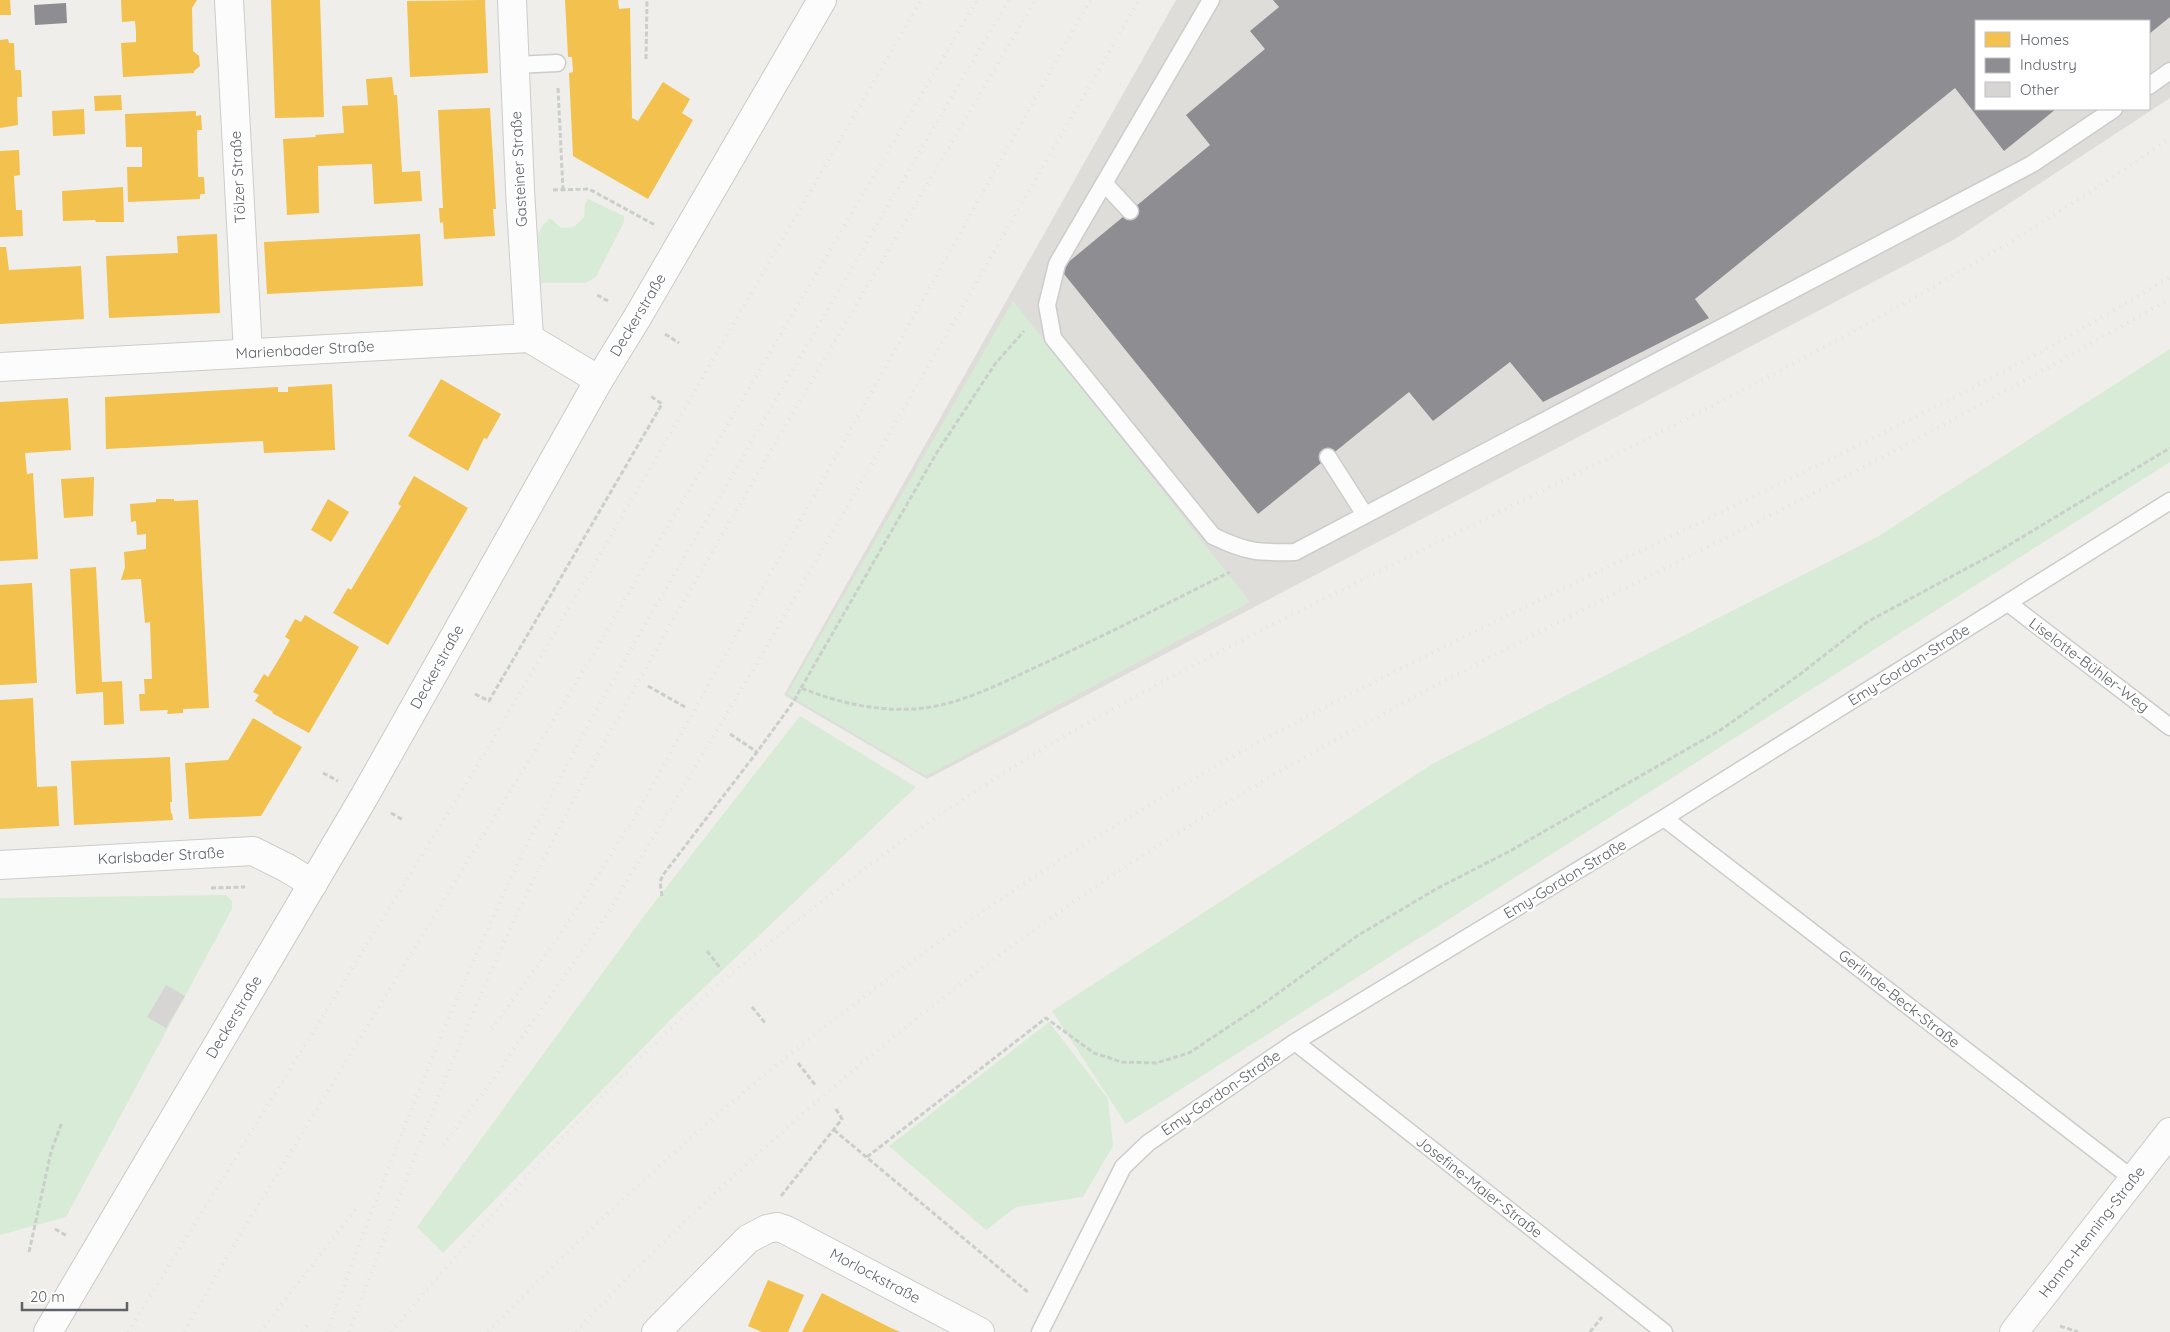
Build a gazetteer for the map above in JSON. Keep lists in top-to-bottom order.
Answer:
{
  "streets": {
    "street": [
      "Gasteiner Straße",
      "Tölzer Straße",
      "Deckerstraße",
      "Marienbader Straße",
      "Karlsbader Straße",
      "Hanna-Henning-Straße",
      "Morlockstraße"
    ],
    "lane": [
      "Emy-Gordon-Straße",
      "Liselotte-Bühler-Weg",
      "Gerlinde-Beck-Straße",
      "Josefine-Maier-Straße"
    ]
  },
  "crossings": [
    ["Gasteiner Straße", "Marienbader Straße"],
    ["Tölzer Straße", "Marienbader Straße"],
    ["Deckerstraße", "Karlsbader Straße"],
    ["Emy-Gordon-Straße", "Liselotte-Bühler-Weg"],
    ["Emy-Gordon-Straße", "Gerlinde-Beck-Straße"],
    ["Emy-Gordon-Straße", "Josefine-Maier-Straße"],
    ["Gerlinde-Beck-Straße", "Hanna-Henning-Straße"]
  ],
  "legend": ["Homes", "Industry", "Other"],
  "scale_bar": "20 m"
}
